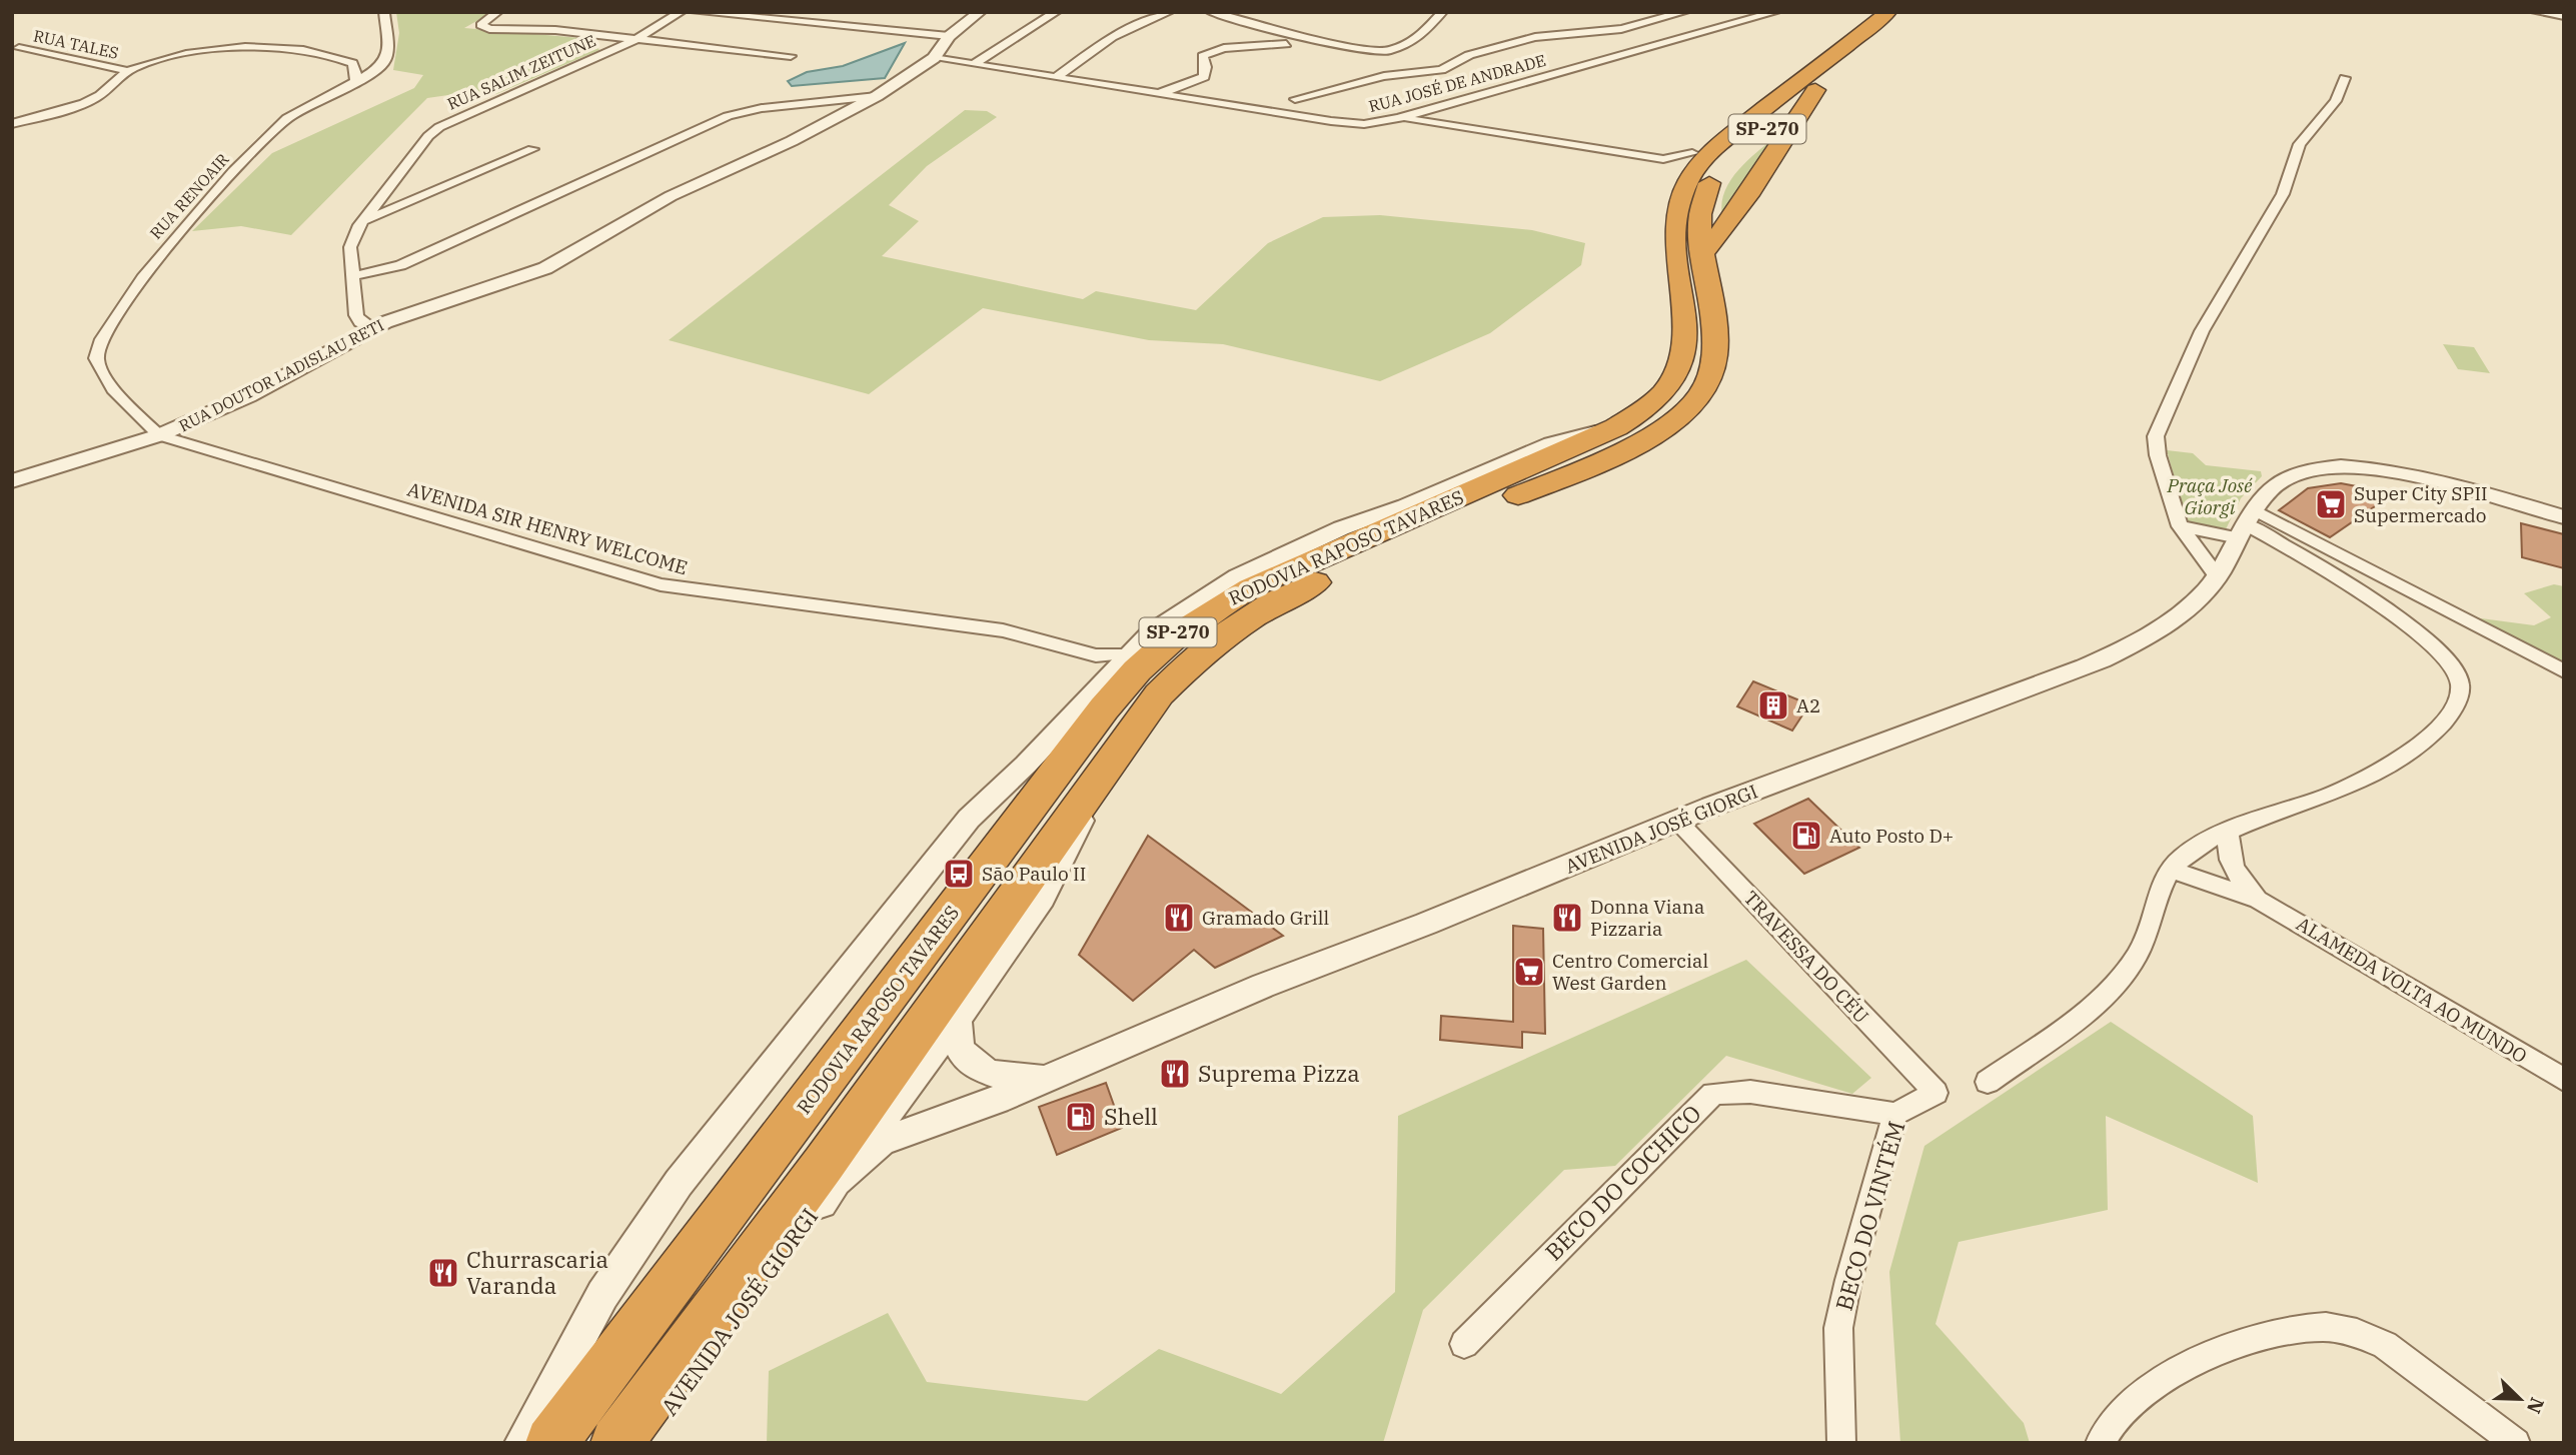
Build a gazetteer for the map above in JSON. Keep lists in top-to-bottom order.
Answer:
{
  "streets": {
    "highway": ["SP-270", "RODOVIA RAPOSO TAVARES"],
    "street": [
      "RUA TALES",
      "RUA SALIM ZEITUNE",
      "RUA JOSÉ DE ANDRADE",
      "RUA RENOAIR",
      "RUA DOUTOR LADISLAU RETI",
      "AVENIDA SIR HENRY WELCOME",
      "AVENIDA JOSÉ GIORGI",
      "TRAVESSA DO CÉU",
      "ALAMEDA VOLTA AO MUNDO",
      "BECO DO COCHICO",
      "BECO DO VINTÉM"
    ]
  },
  "crossings": [
    ["RUA SALIM ZEITUNE", "RUA DOUTOR LADISLAU RETI"],
    ["RUA JOSÉ DE ANDRADE", "RUA DOUTOR LADISLAU RETI"],
    ["RUA RENOAIR", "RUA DOUTOR LADISLAU RETI"],
    ["RUA RENOAIR", "AVENIDA SIR HENRY WELCOME"],
    ["RUA DOUTOR LADISLAU RETI", "AVENIDA SIR HENRY WELCOME"],
    ["RODOVIA RAPOSO TAVARES", "AVENIDA JOSÉ GIORGI"],
    ["AVENIDA JOSÉ GIORGI", "TRAVESSA DO CÉU"],
    ["TRAVESSA DO CÉU", "BECO DO VINTÉM"],
    ["BECO DO COCHICO", "BECO DO VINTÉM"]
  ],
  "parks": ["Praça José Giorgi"],
  "places": {
    "supermarket": ["Super City SPII Supermercado", "Centro Comercial West Garden"],
    "building": ["A2"],
    "fuel station": ["Auto Posto D+", "Shell"],
    "bus stop": ["São Paulo II"],
    "restaurant": [
      "Gramado Grill",
      "Donna Viana Pizzaria",
      "Suprema Pizza",
      "Churrascaria Varanda"
    ]
  },
  "north": "bottom right"
}
